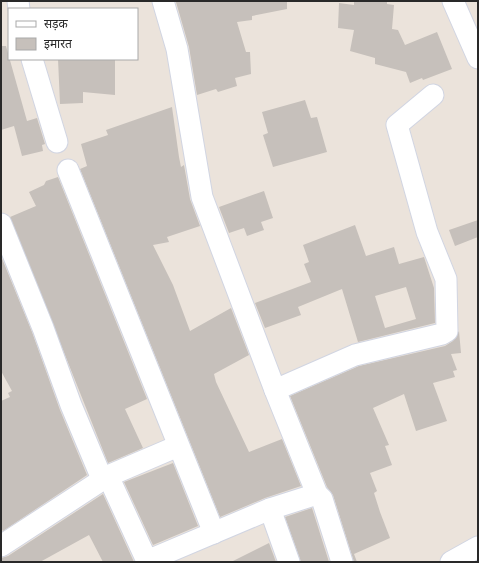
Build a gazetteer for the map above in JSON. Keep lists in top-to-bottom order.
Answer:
{
  "legend": ["सड़क", "इमारत"]
}
